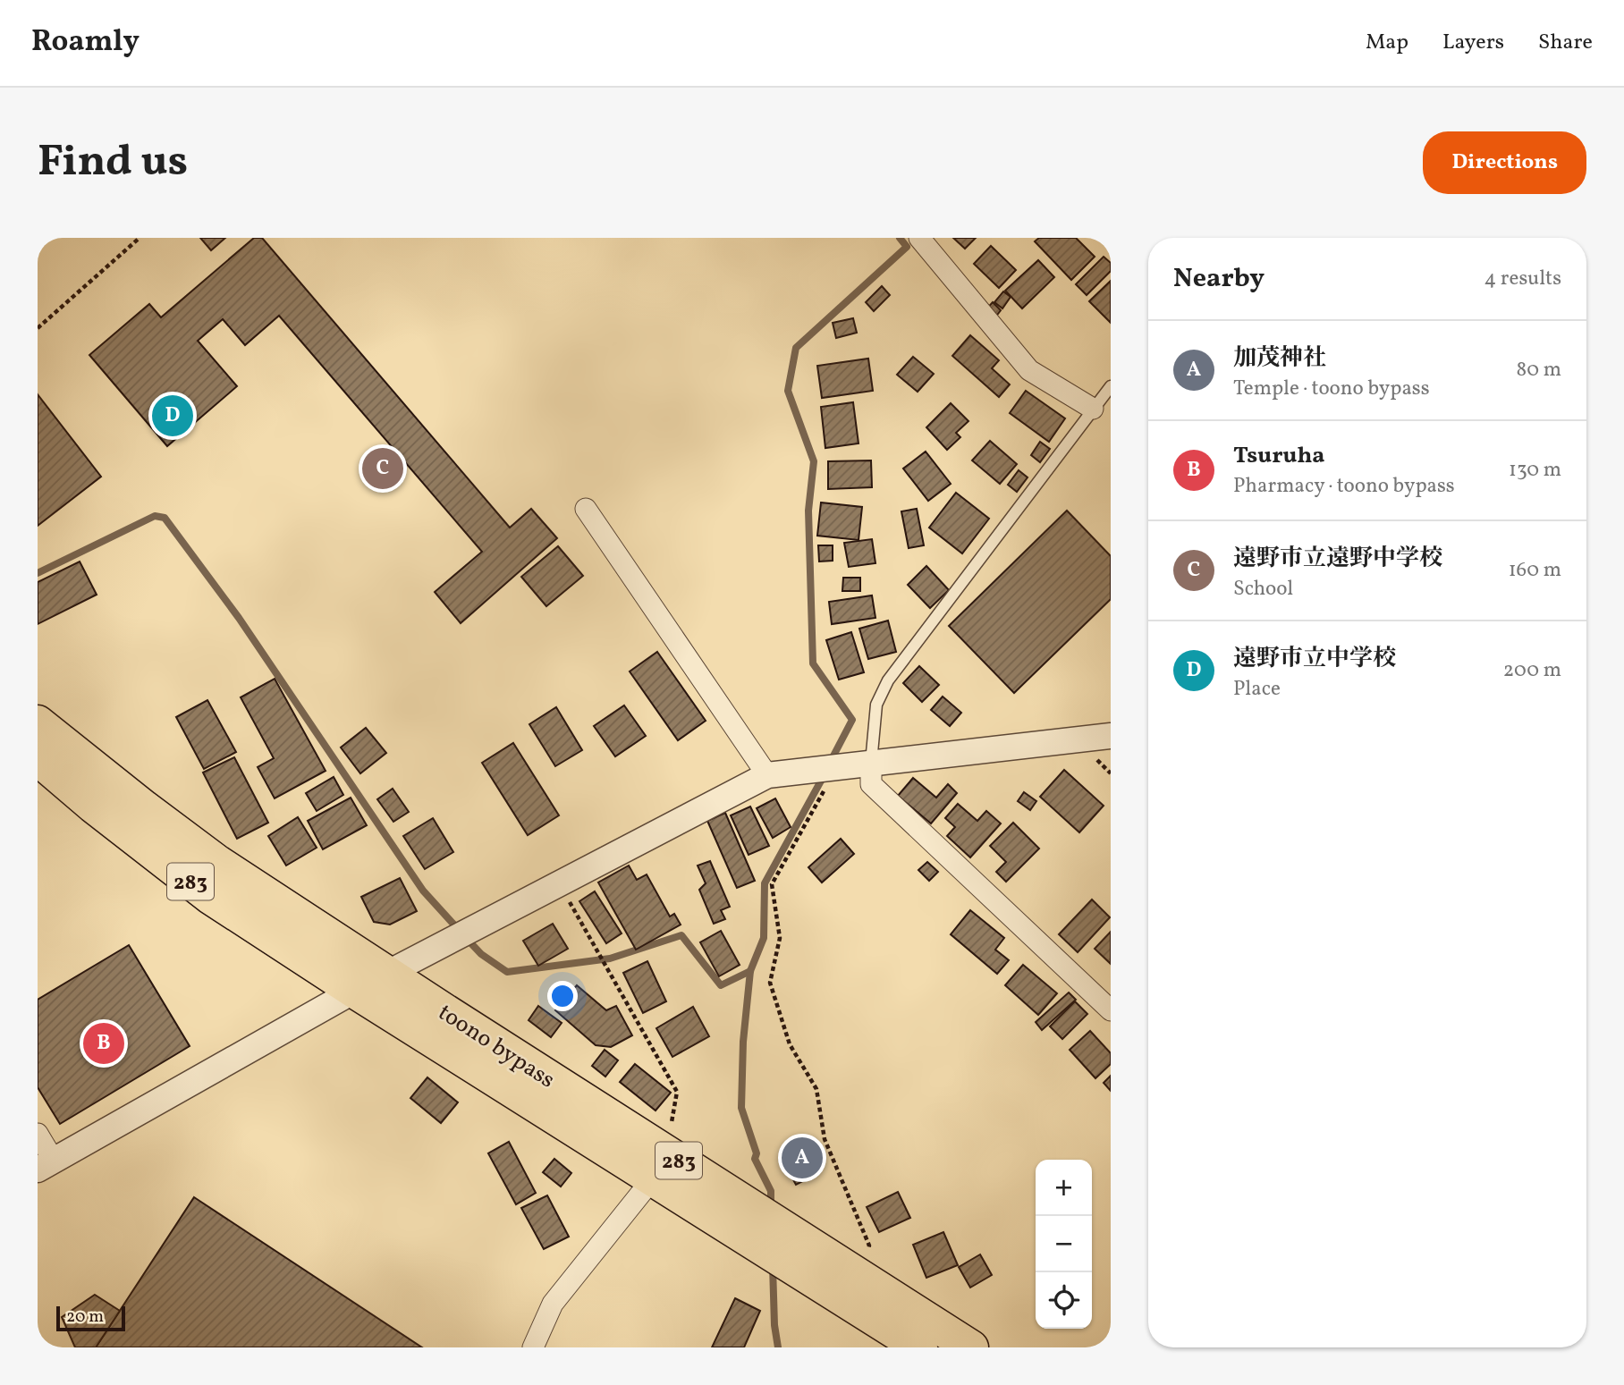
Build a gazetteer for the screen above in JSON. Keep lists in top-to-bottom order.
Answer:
{
  "streets": {
    "highway": ["283", "toono bypass"]
  },
  "scale_bar": "20 m",
  "page": {
    "header": "Roamly",
    "nav": ["Map", "Layers", "Share"],
    "buttons": "Directions",
    "title": "Find us",
    "heading": ["Nearby", "4 results"],
    "list": [
      {
        "mark": "A",
        "name": "加茂神社",
        "note": "Temple · toono bypass",
        "value": "80 m"
      },
      {
        "mark": "B",
        "name": "Tsuruha",
        "note": "Pharmacy · toono bypass",
        "value": "130 m"
      },
      {
        "mark": "C",
        "name": "遠野市立遠野中学校",
        "note": "School",
        "value": "160 m"
      },
      {
        "mark": "D",
        "name": "遠野市立中学校",
        "note": "Place",
        "value": "200 m"
      }
    ],
    "pins": [
      "D",
      "C",
      "B",
      "A"
    ],
    "map_buttons": ["+", "−"],
    "scale": "20 m"
  }
}
